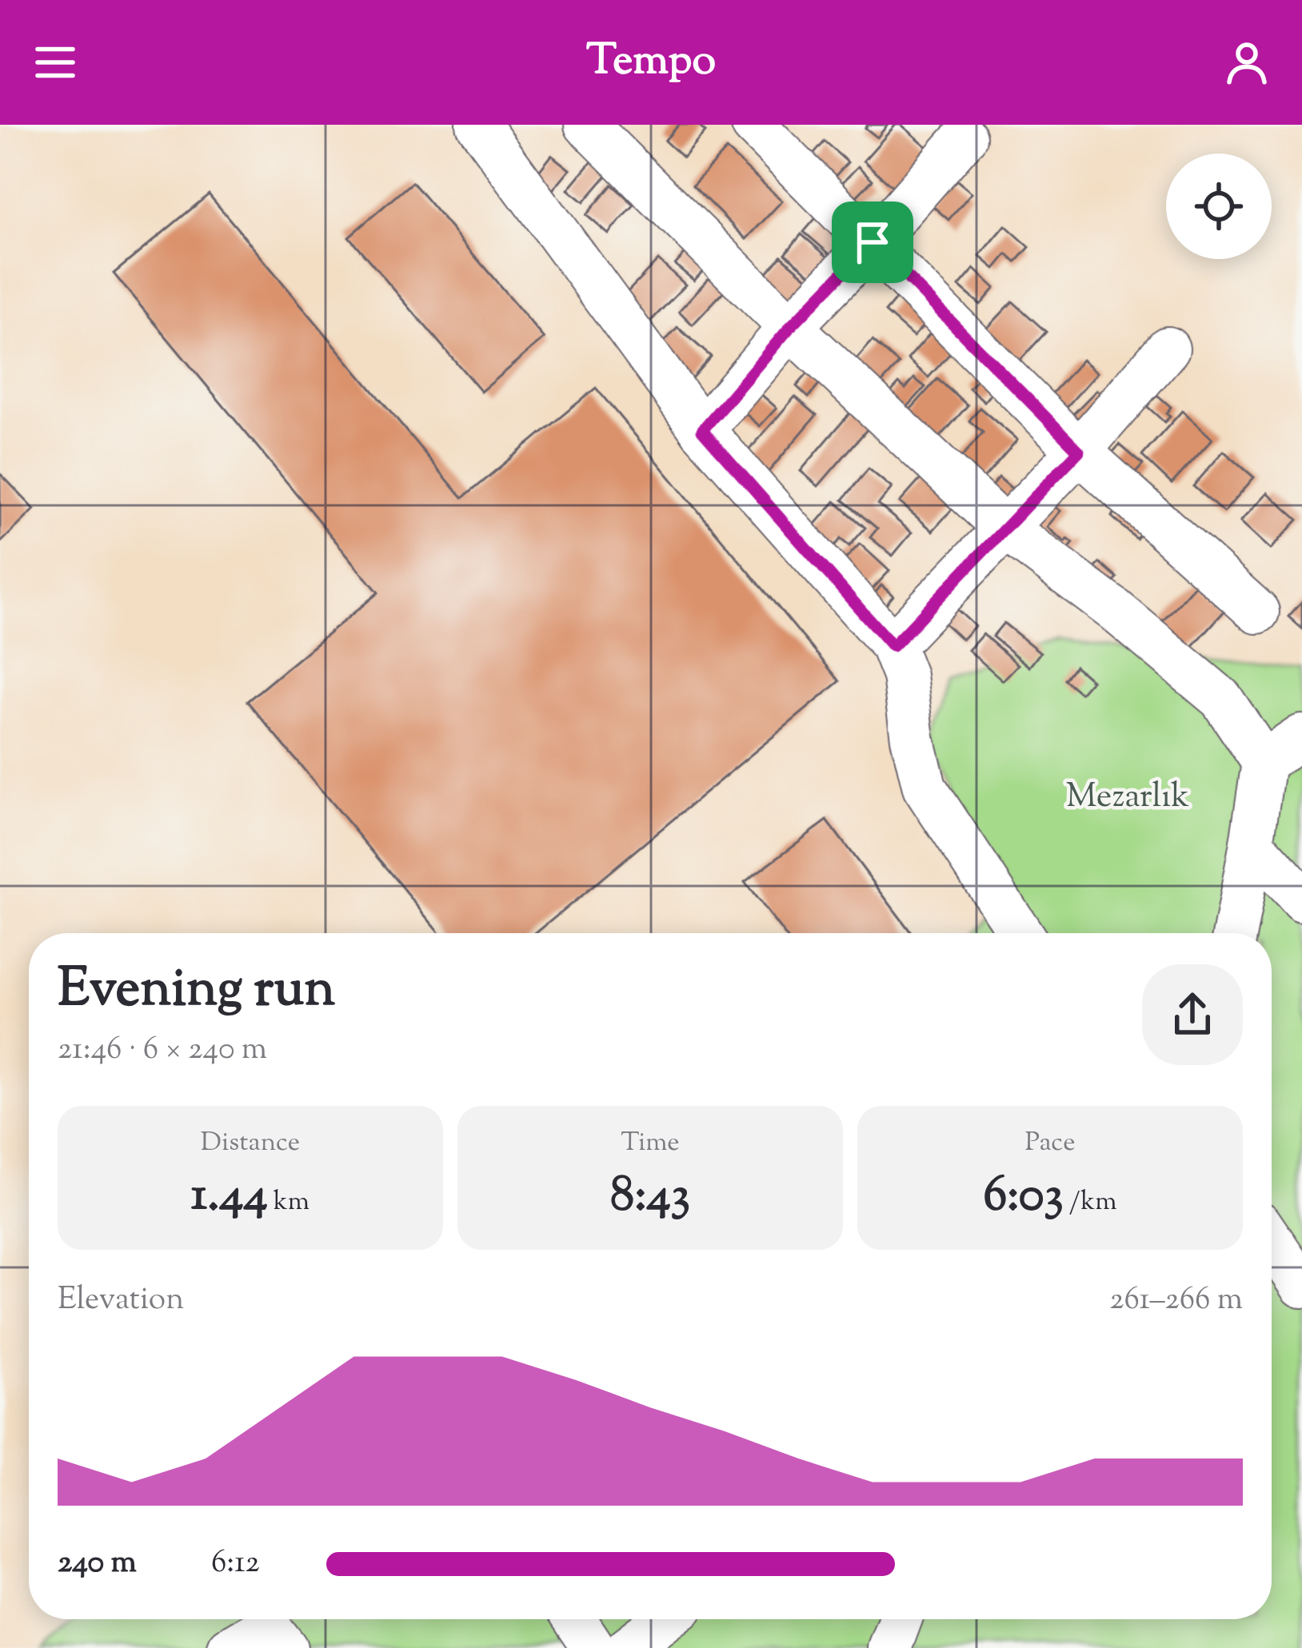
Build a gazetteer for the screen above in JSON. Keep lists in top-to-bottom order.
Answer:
{
  "parks": ["Mezarlık"],
  "page": {
    "header": "Tempo",
    "heading": ["Evening run", "21:46 · 6 × 240 m"],
    "stats": [
      ["Distance", "1.44 km"],
      ["Time", "8:43"],
      ["Pace", "6:03 /km"]
    ],
    "chart": ["Elevation", "261–266 m"],
    "list": [
      {
        "name": "240 m",
        "note": "6:12"
      }
    ]
  }
}
